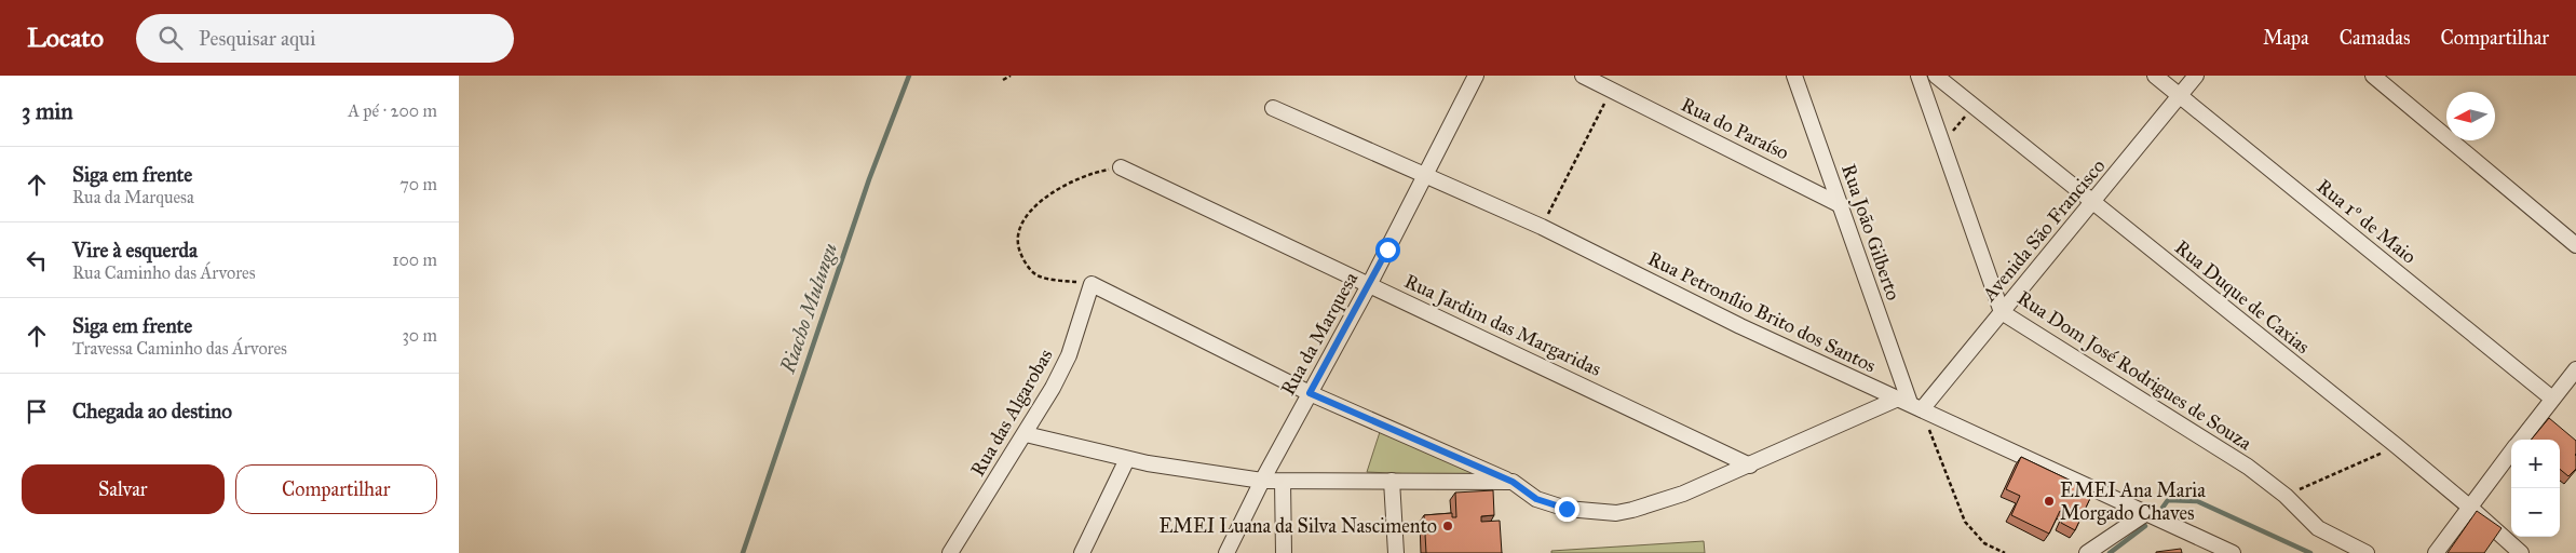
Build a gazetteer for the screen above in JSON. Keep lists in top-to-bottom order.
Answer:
{
  "streets": {
    "street": [
      "Rua do Paraíso",
      "Rua 1º de Maio",
      "Avenida São Francisco",
      "Rua João Gilberto",
      "Rua Duque de Caxias",
      "Rua Petronílio Brito dos Santos",
      "Rua Jardim das Margaridas",
      "Rua da Marquesa",
      "Rua Dom José Rodrigues de Souza",
      "Rua das Algarobas"
    ]
  },
  "crossings": [
    ["Rua do Paraíso", "Rua João Gilberto"],
    ["Rua 1º de Maio", "Avenida São Francisco"],
    ["Avenida São Francisco", "Rua João Gilberto"],
    ["Avenida São Francisco", "Rua Duque de Caxias"],
    ["Avenida São Francisco", "Rua Petronílio Brito dos Santos"],
    ["Avenida São Francisco", "Rua Dom José Rodrigues de Souza"],
    ["Rua João Gilberto", "Rua Petronílio Brito dos Santos"],
    ["Rua Petronílio Brito dos Santos", "Rua da Marquesa"],
    ["Rua Jardim das Margaridas", "Rua da Marquesa"]
  ],
  "water": ["Riacho Mulungu"],
  "places": ["EMEI Ana Maria Morgado Chaves", "EMEI Luana da Silva Nascimento"],
  "north": "left",
  "page": {
    "header": "Locato",
    "search": "Pesquisar aqui",
    "nav": ["Mapa", "Camadas", "Compartilhar"],
    "heading": ["3 min", "A pé · 200 m"],
    "list": [
      ["Siga em frente", "Rua da Marquesa", "70 m"],
      ["Vire à esquerda", "Rua Caminho das Árvores", "100 m"],
      ["Siga em frente", "Travessa Caminho das Árvores", "30 m"],
      "Chegada ao destino"
    ],
    "map_buttons": ["+", "−"],
    "buttons": ["Salvar", "Compartilhar"]
  }
}
